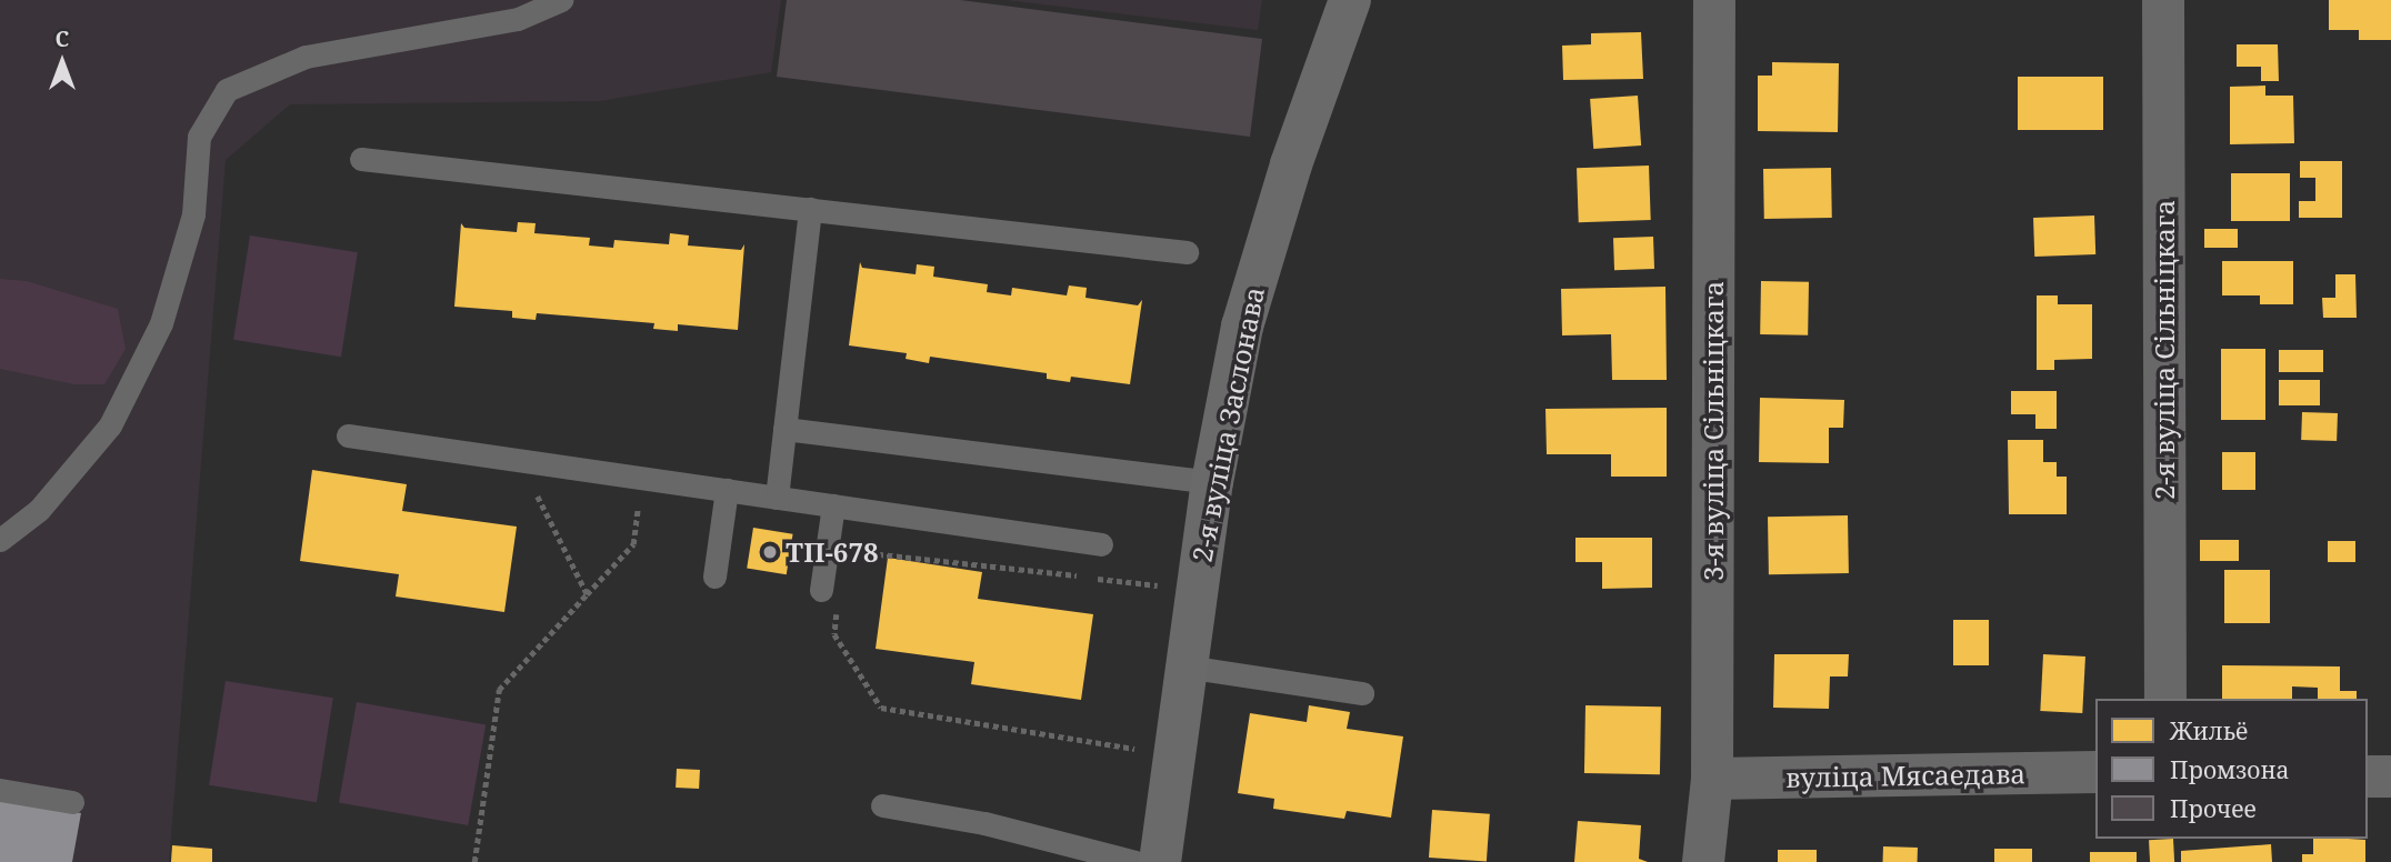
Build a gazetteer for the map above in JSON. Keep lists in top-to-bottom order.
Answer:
{
  "streets": {
    "main road": ["2-я вуліца Заслонава"],
    "street": ["2-я вуліца Сільніцкага", "3-я вуліца Сільніцкага", "вуліца Мясаедава"]
  },
  "crossings": [
    ["3-я вуліца Сільніцкага", "вуліца Мясаедава"]
  ],
  "places": ["ТП-678"],
  "legend": ["Жильё", "Промзона", "Прочее"],
  "north": "top"
}
